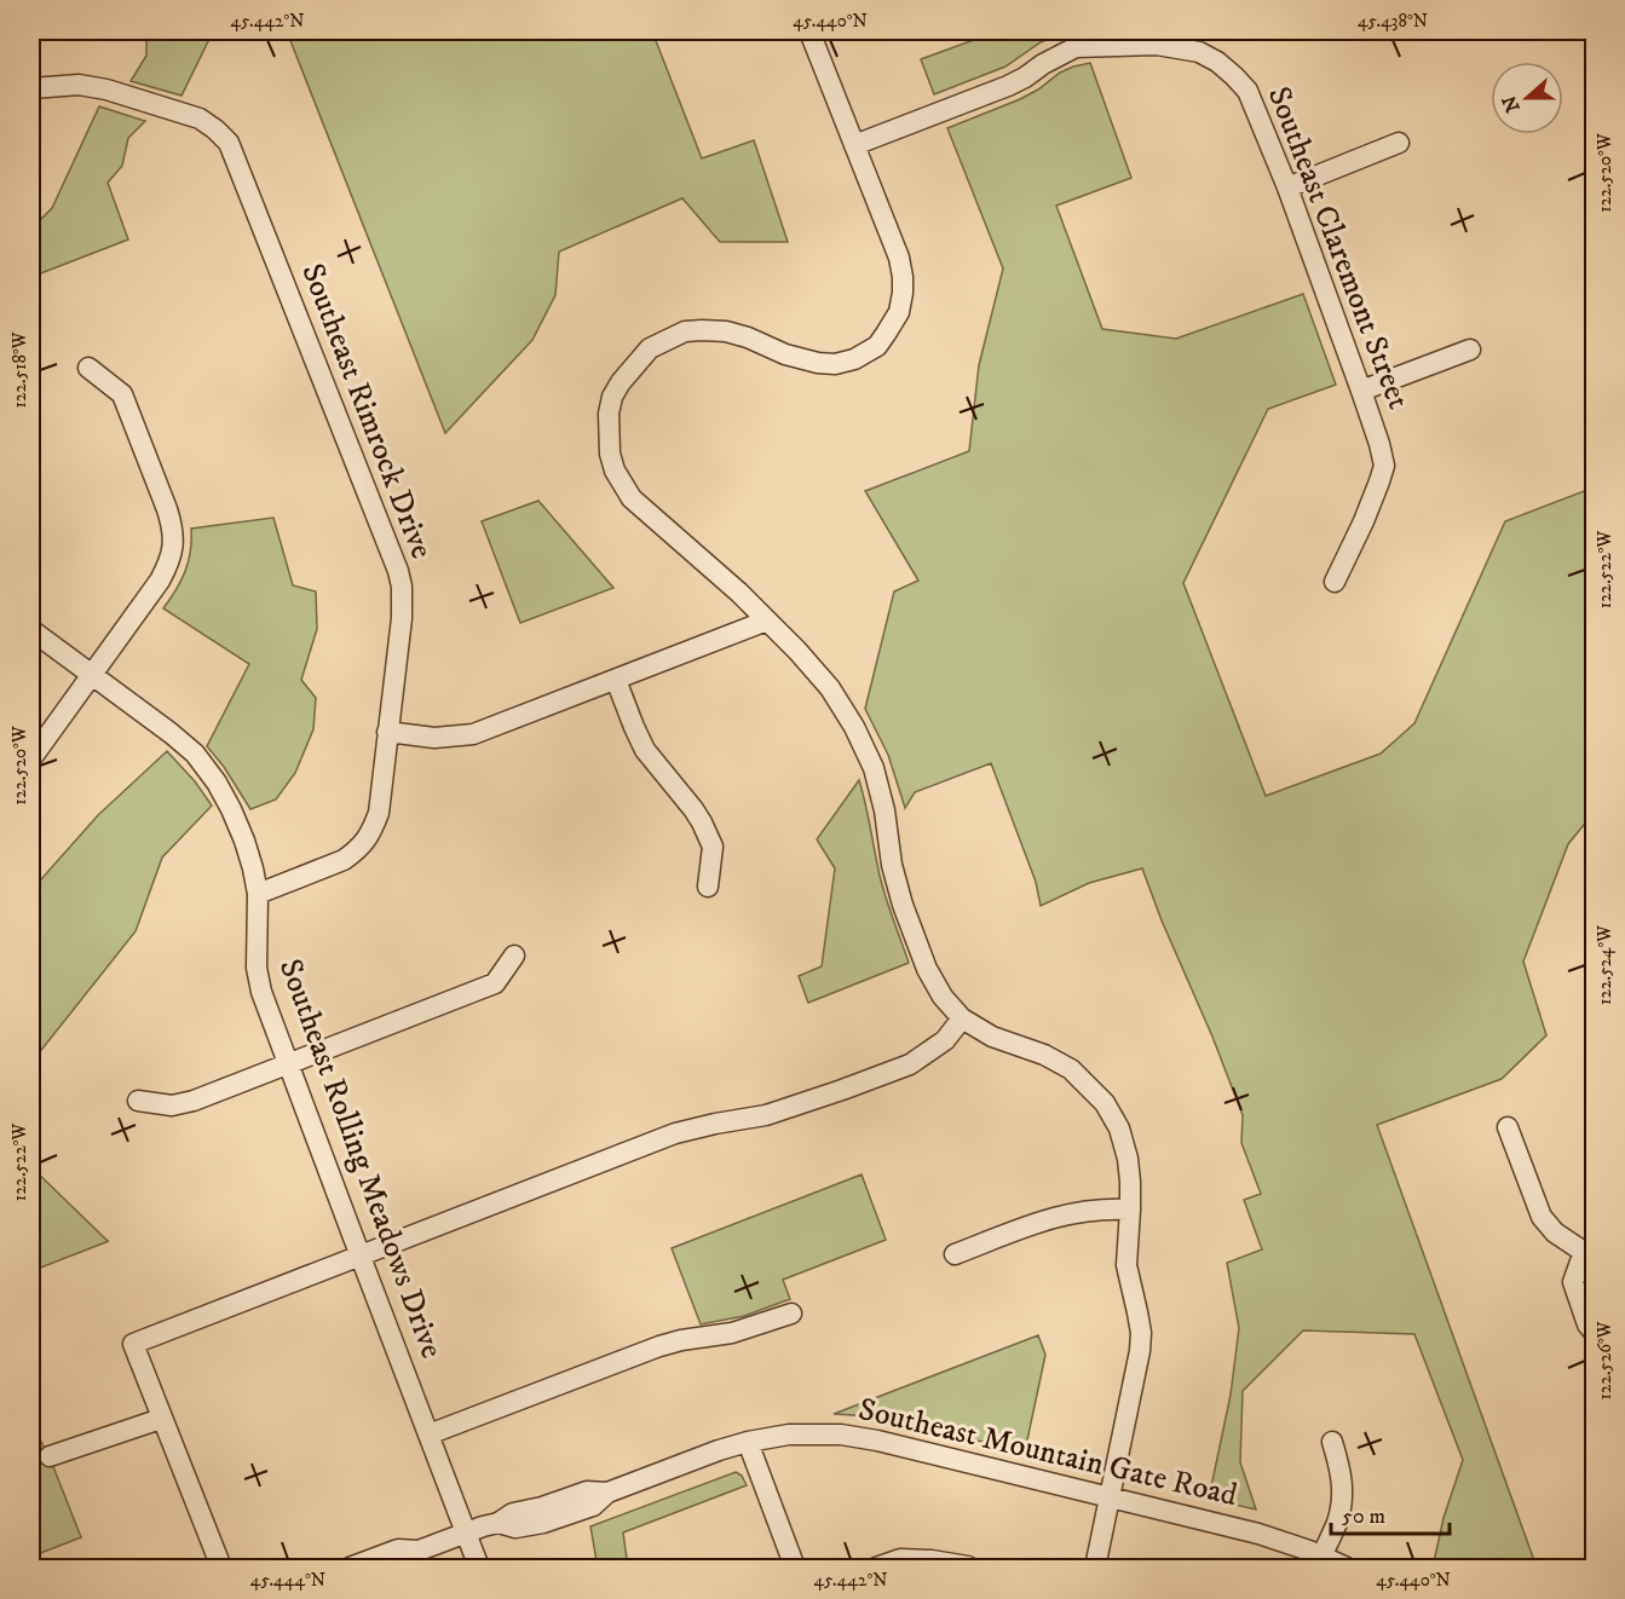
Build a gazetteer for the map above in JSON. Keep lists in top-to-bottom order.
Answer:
{
  "streets": {
    "street": [
      "Southeast Claremont Street",
      "Southeast Rimrock Drive",
      "Southeast Rolling Meadows Drive",
      "Southeast Mountain Gate Road"
    ]
  },
  "crossings": [
    ["Southeast Rimrock Drive", "Southeast Rolling Meadows Drive"],
    ["Southeast Rolling Meadows Drive", "Southeast Mountain Gate Road"]
  ],
  "scale_bar": "50 m",
  "north": "left",
  "coordinates": [
    "45.442°N",
    "45.440°N",
    "45.438°N",
    "122.520°W",
    "122.518°W",
    "122.522°W",
    "122.524°W",
    "122.526°W",
    "45.444°N"
  ]
}
